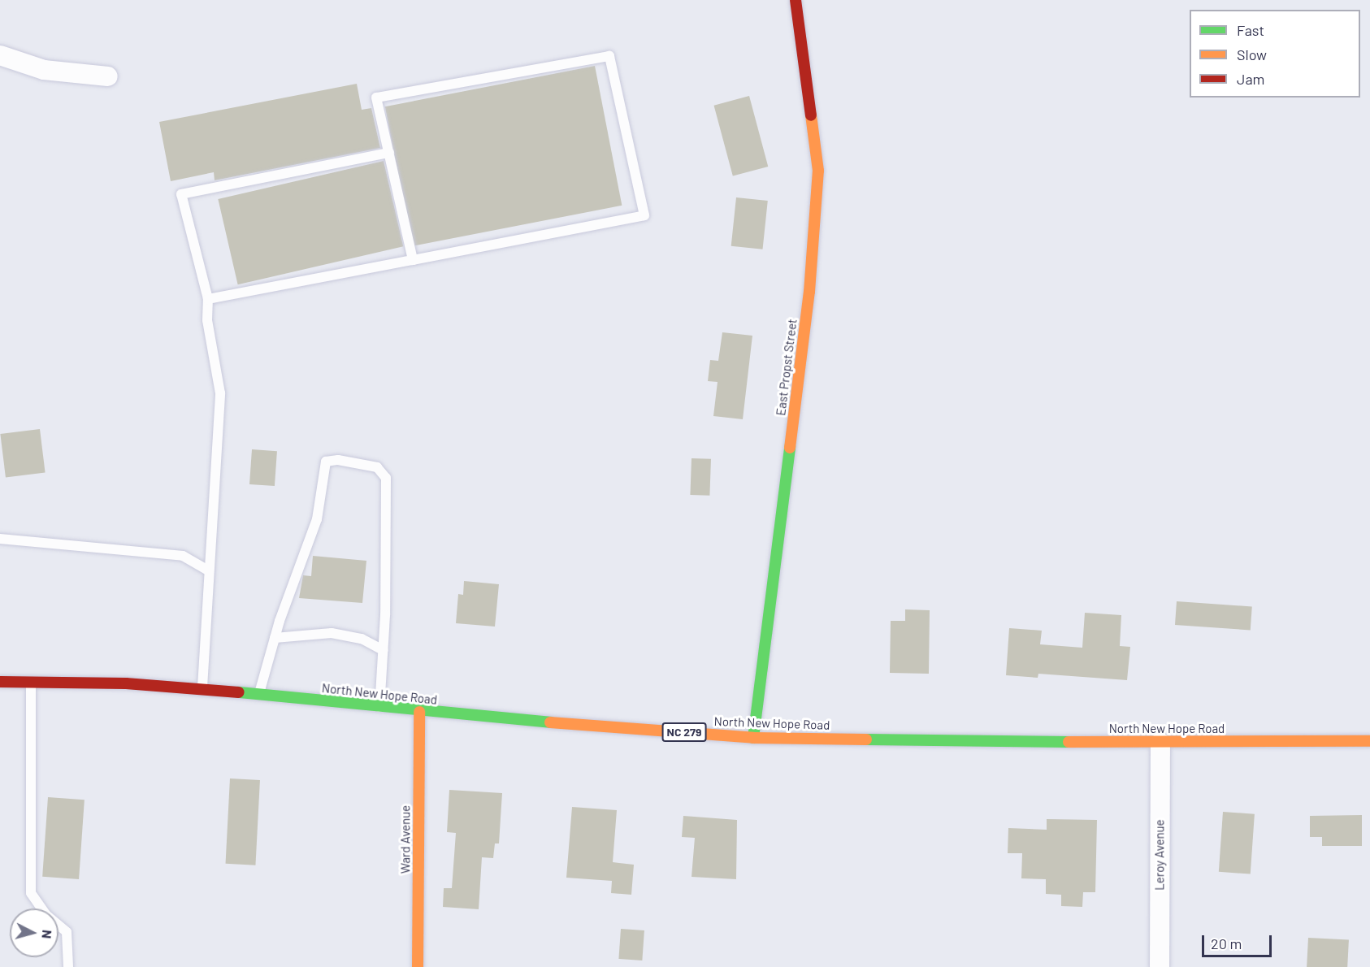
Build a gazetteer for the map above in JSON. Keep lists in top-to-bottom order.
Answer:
{
  "streets": {
    "main road": [
      "East Propst Street",
      "North New Hope Road",
      "NC 279",
      "Ward Avenue"
    ],
    "street": ["Leroy Avenue"]
  },
  "crossings": [
    ["East Propst Street", "North New Hope Road"],
    ["North New Hope Road", "Ward Avenue"],
    ["North New Hope Road", "Leroy Avenue"]
  ],
  "legend": ["Fast", "Slow", "Jam"],
  "scale_bar": "20 m",
  "north": "right"
}
